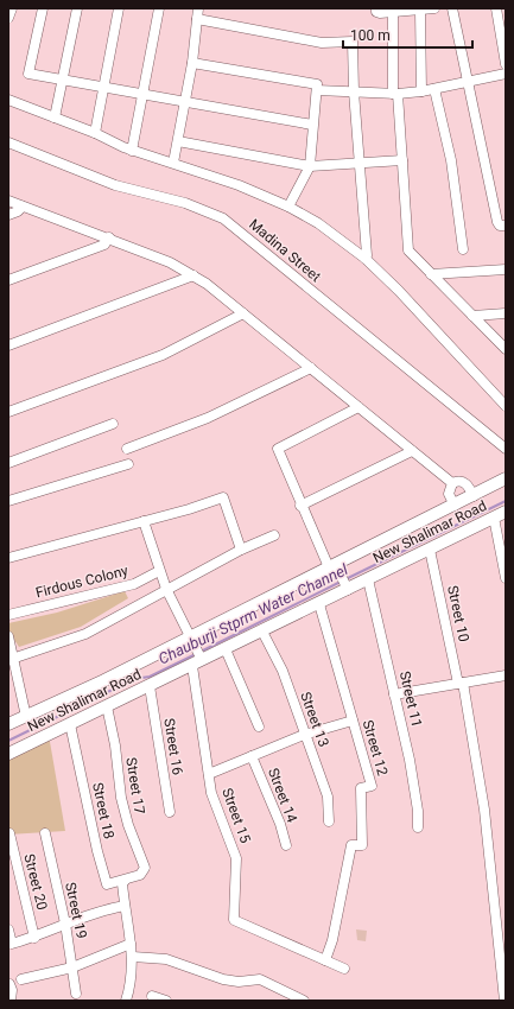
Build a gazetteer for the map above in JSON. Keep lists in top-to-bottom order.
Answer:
{
  "streets": {
    "street": [
      "Madina Street",
      "New Shalimar Road",
      "Firdous Colony",
      "Street 10",
      "Street 11",
      "Street 13",
      "Street 16",
      "Street 12",
      "Street 17",
      "Street 14",
      "Street 18",
      "Street 15",
      "Street 20",
      "Street 19"
    ]
  },
  "crossings": [
    ["New Shalimar Road", "Street 10"],
    ["New Shalimar Road", "Street 11"],
    ["New Shalimar Road", "Street 13"],
    ["New Shalimar Road", "Street 16"],
    ["New Shalimar Road", "Street 12"],
    ["New Shalimar Road", "Street 17"],
    ["New Shalimar Road", "Street 18"],
    ["New Shalimar Road", "Street 15"],
    ["Street 12", "Street 15"],
    ["Street 17", "Street 18"]
  ],
  "water": ["Chauburji Stprm Water Channel"],
  "scale_bar": "100 m"
}
